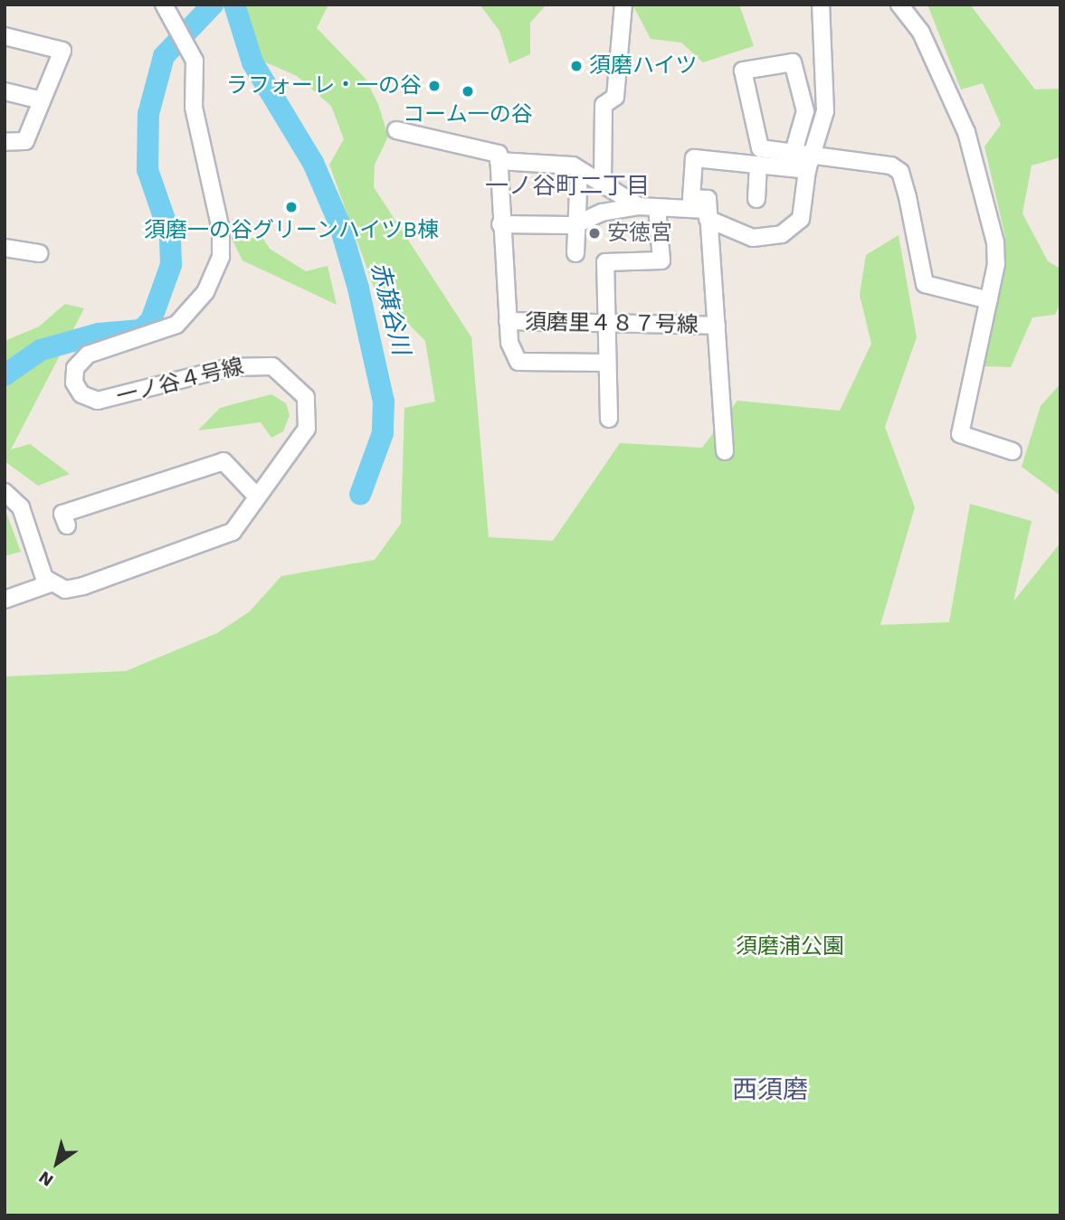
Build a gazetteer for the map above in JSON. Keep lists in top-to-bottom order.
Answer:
{
  "streets": {
    "street": ["須磨里４８７号線", "一ノ谷４号線"]
  },
  "districts": ["一ノ谷町二丁目", "西須磨"],
  "water": ["赤旗谷川"],
  "parks": ["須磨浦公園"],
  "places": [
    "須磨ハイツ",
    "ラフォーレ・一の谷",
    "コーム一の谷",
    "須磨一の谷グリーンハイツB棟",
    "安徳宮"
  ],
  "north": "bottom left"
}
